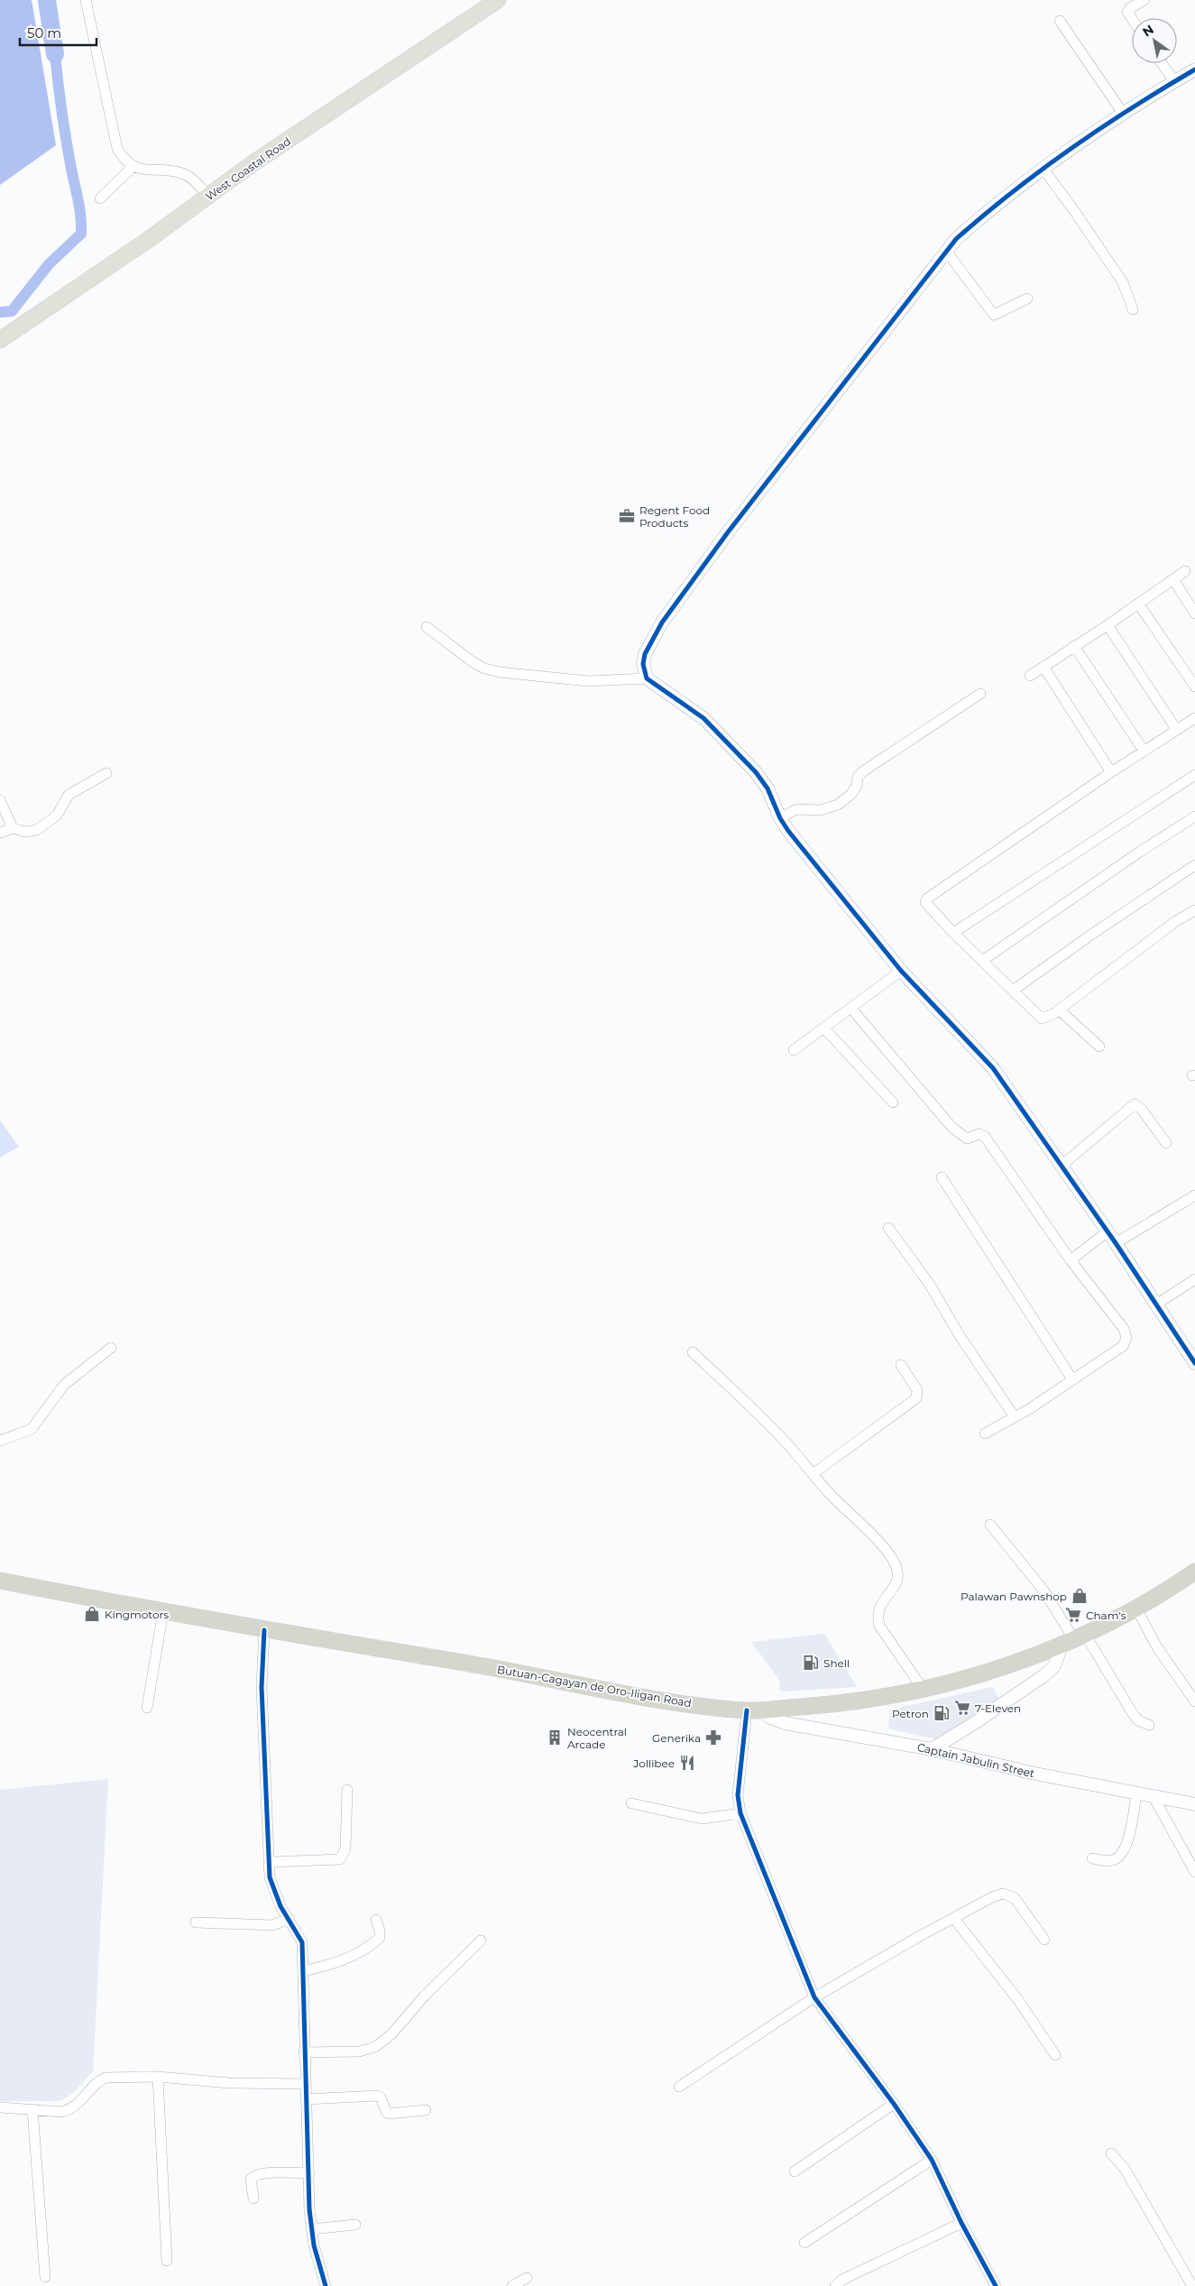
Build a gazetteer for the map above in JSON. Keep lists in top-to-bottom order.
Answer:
{
  "streets": {
    "highway": ["Butuan-Cagayan de Oro-Iligan Road"],
    "main road": ["West Coastal Road"],
    "street": ["Captain Jabulin Street"]
  },
  "crossings": [
    ["Butuan-Cagayan de Oro-Iligan Road", "Captain Jabulin Street"]
  ],
  "places": {
    "office": ["Regent Food Products"],
    "shop": ["Palawan Pawnshop", "Kingmotors"],
    "supermarket": ["Cham's", "7-Eleven"],
    "fuel station": ["Shell", "Petron"],
    "building": ["Neocentral Arcade"],
    "pharmacy": ["Generika"],
    "restaurant": ["Jollibee"]
  },
  "scale_bar": "50 m",
  "north": "top left"
}
